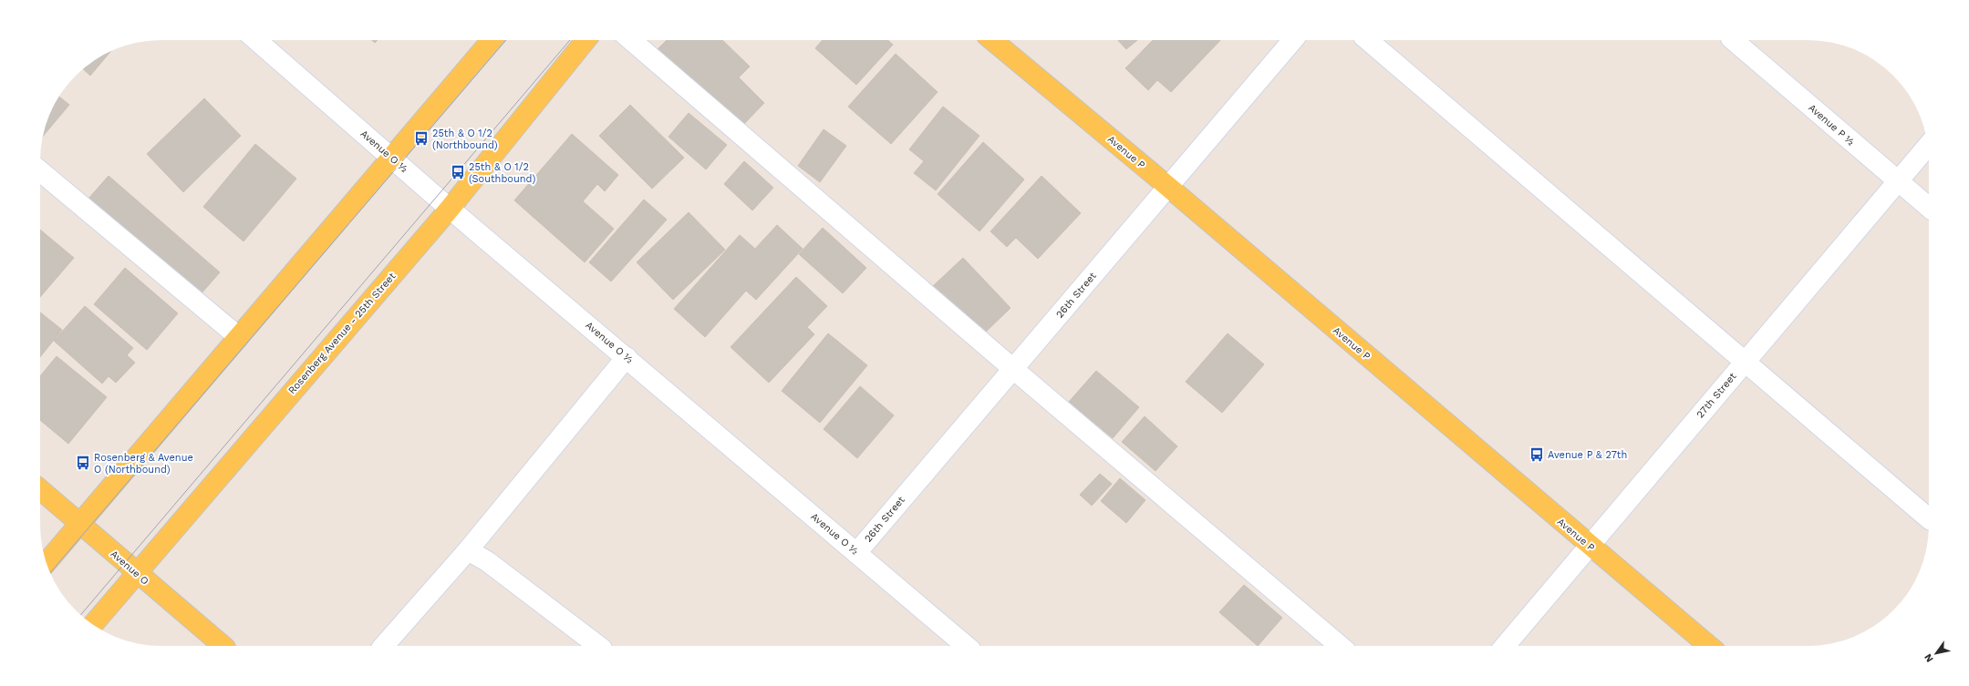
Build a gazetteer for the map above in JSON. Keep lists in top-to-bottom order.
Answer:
{
  "streets": {
    "main road": ["Avenue P", "Rosenberg Avenue - 25th Street", "Avenue O"],
    "street": [
      "Avenue P ½",
      "Avenue O ½",
      "26th Street",
      "27th Street"
    ]
  },
  "crossings": [
    ["Avenue P ½", "27th Street"],
    ["Avenue O ½", "26th Street"],
    ["Avenue O ½", "Rosenberg Avenue - 25th Street"],
    ["Avenue P", "26th Street"],
    ["Avenue P", "27th Street"],
    ["Rosenberg Avenue - 25th Street", "Avenue O"]
  ],
  "places": {
    "bus stop": [
      "25th & O 1/2 (Northbound)",
      "25th & O 1/2 (Southbound)",
      "Avenue P & 27th",
      "Rosenberg & Avenue O (Northbound)"
    ]
  },
  "north": "bottom left"
}
